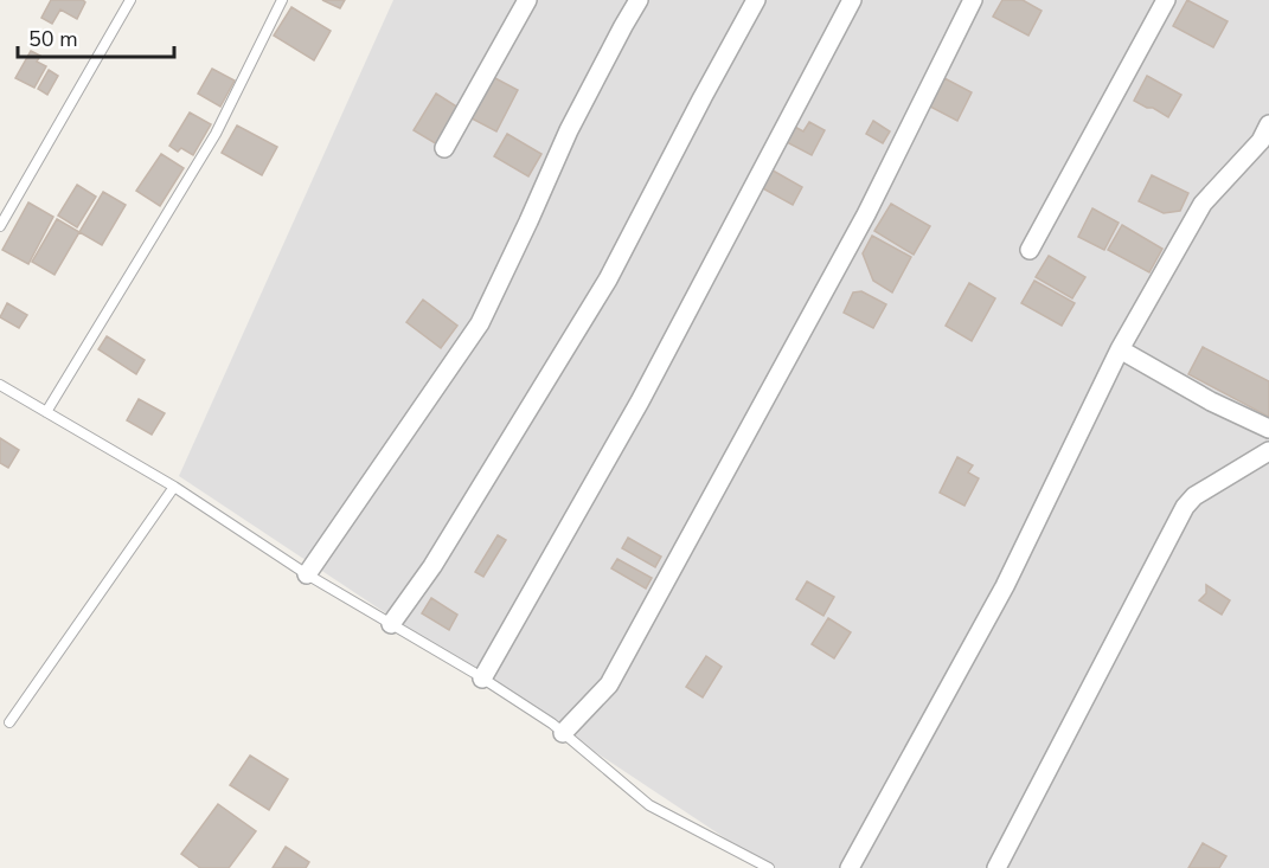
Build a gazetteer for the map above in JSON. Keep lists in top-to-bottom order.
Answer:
{
  "scale_bar": "50 m"
}
